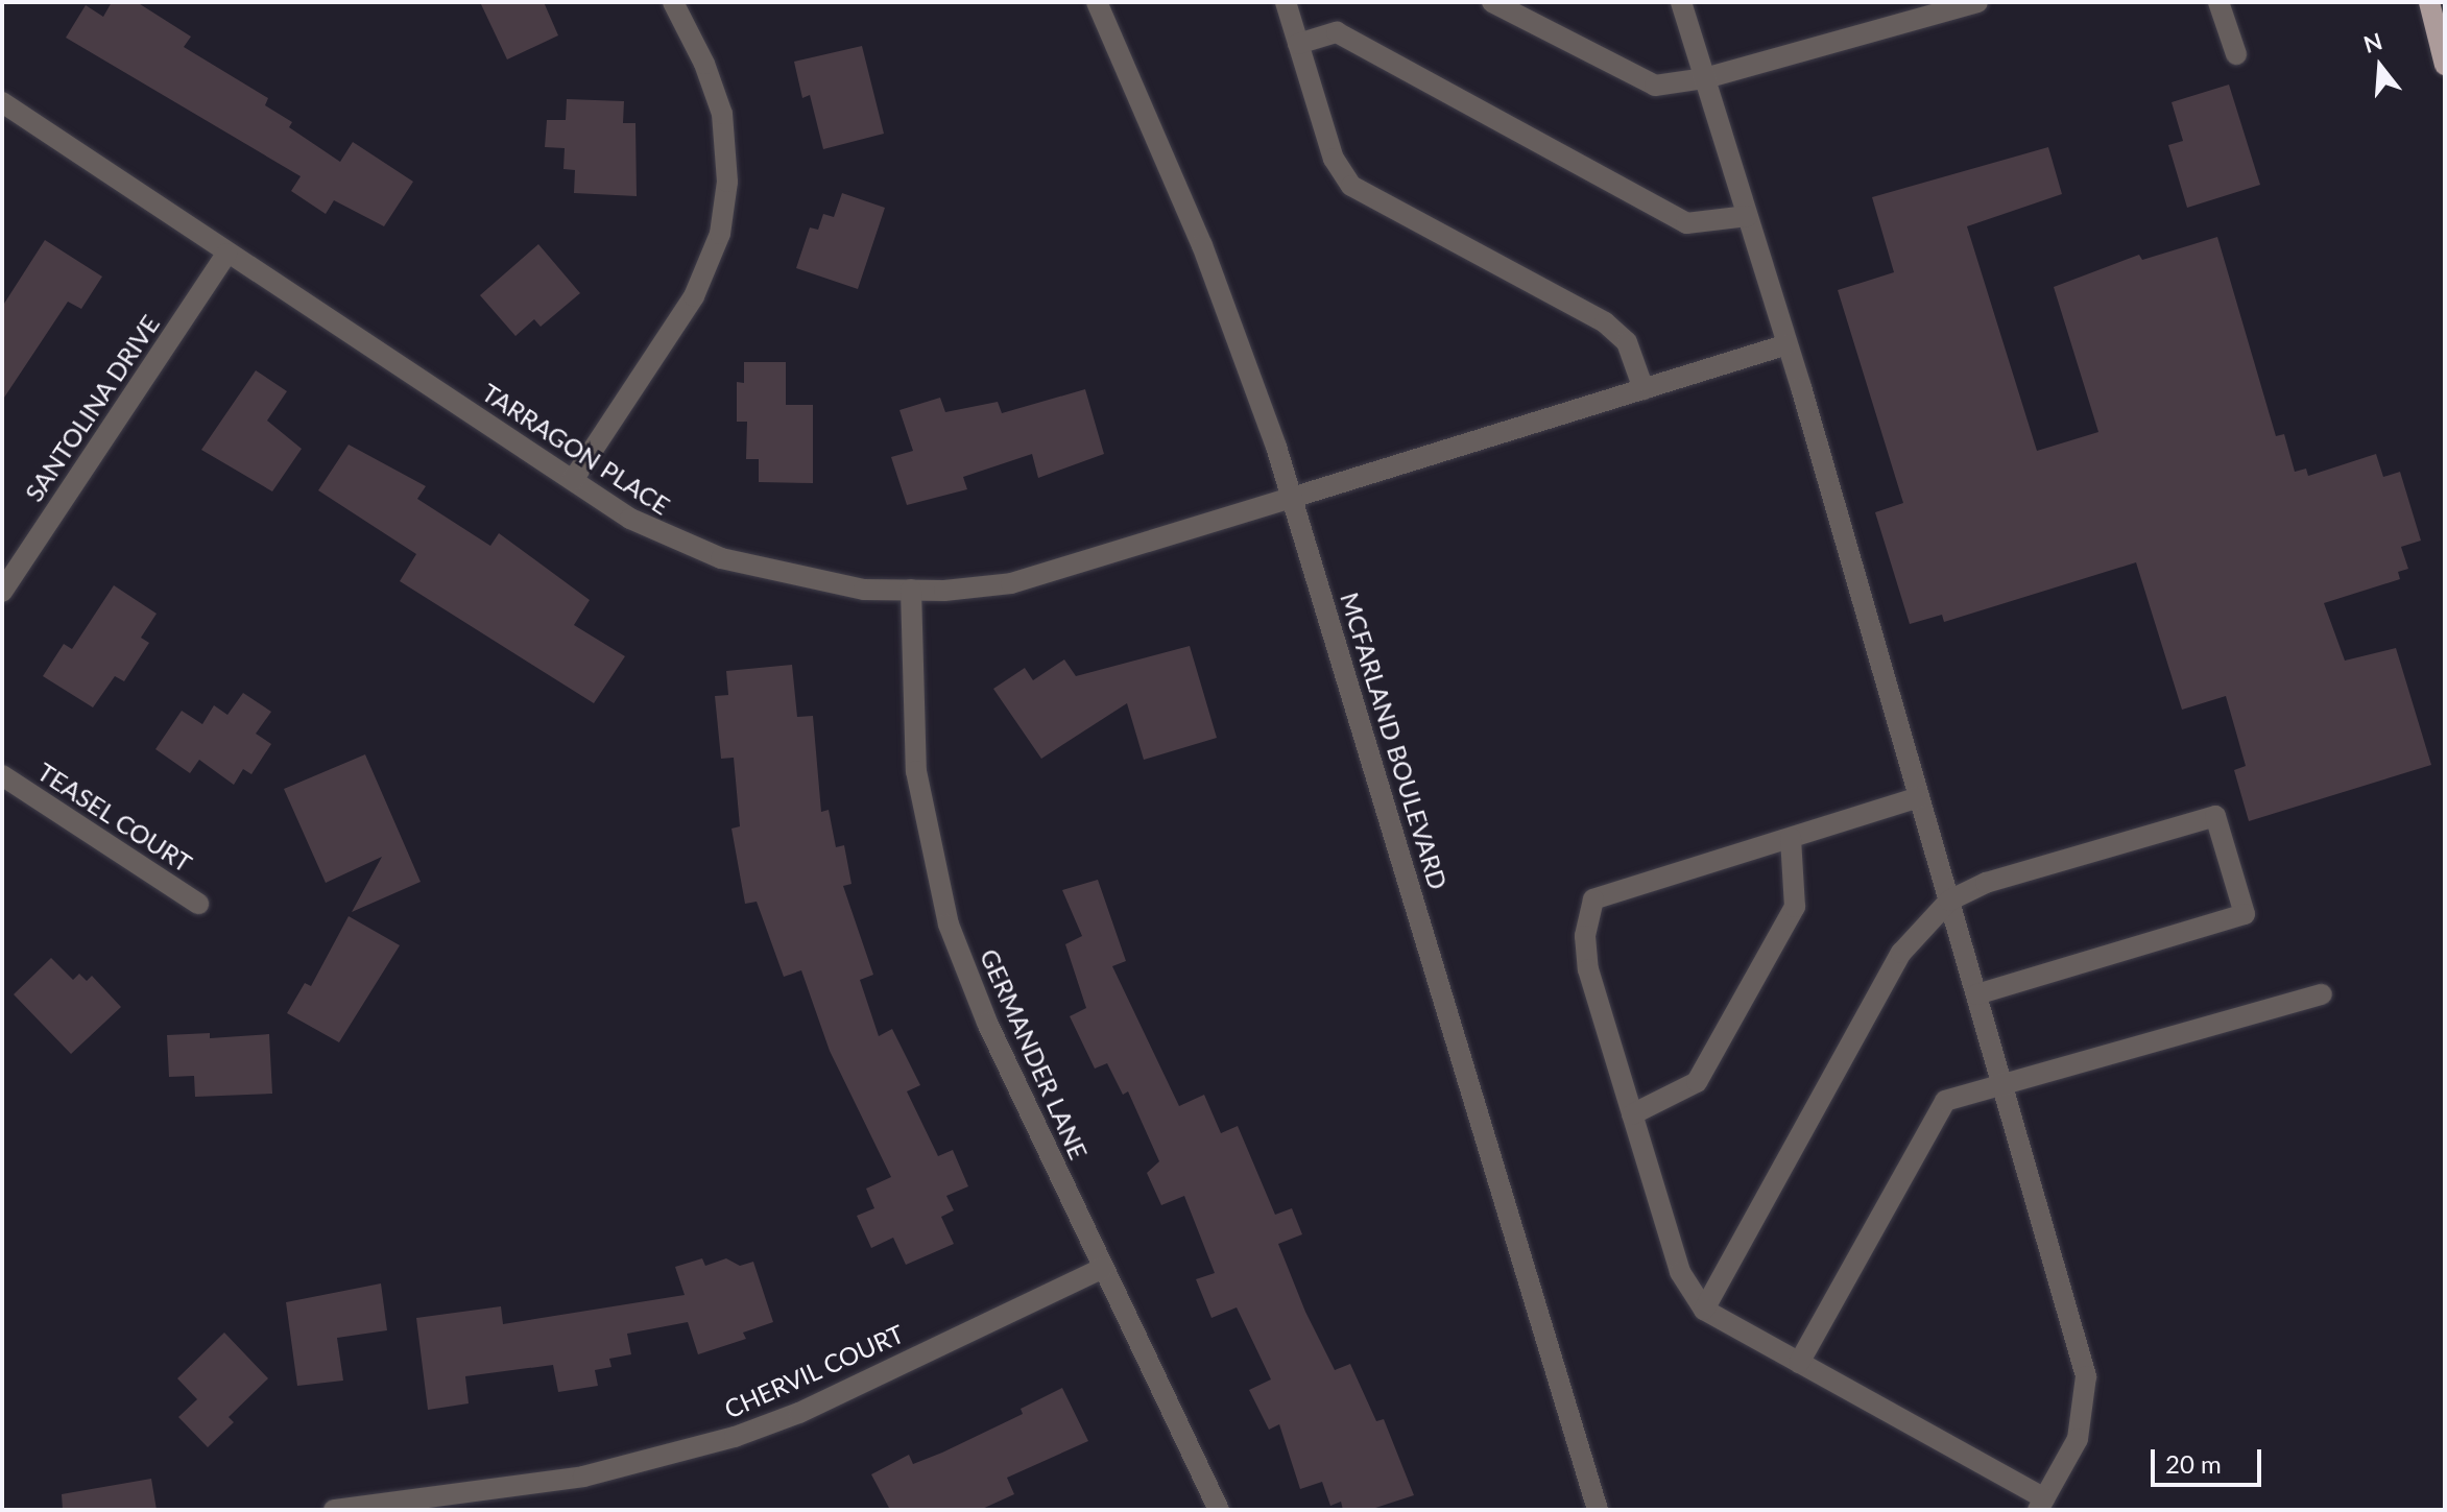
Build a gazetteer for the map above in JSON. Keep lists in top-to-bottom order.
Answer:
{
  "streets": {
    "street": [
      "SANTOLINA DRIVE",
      "TARRAGON PLACE",
      "MCFARLAND BOULEVARD",
      "TEASEL COURT",
      "GERMANDER LANE",
      "CHERVIL COURT"
    ]
  },
  "crossings": [
    ["SANTOLINA DRIVE", "TARRAGON PLACE"],
    ["TARRAGON PLACE", "MCFARLAND BOULEVARD"],
    ["TARRAGON PLACE", "GERMANDER LANE"],
    ["GERMANDER LANE", "CHERVIL COURT"]
  ],
  "scale_bar": "20 m",
  "north": "top"
}
